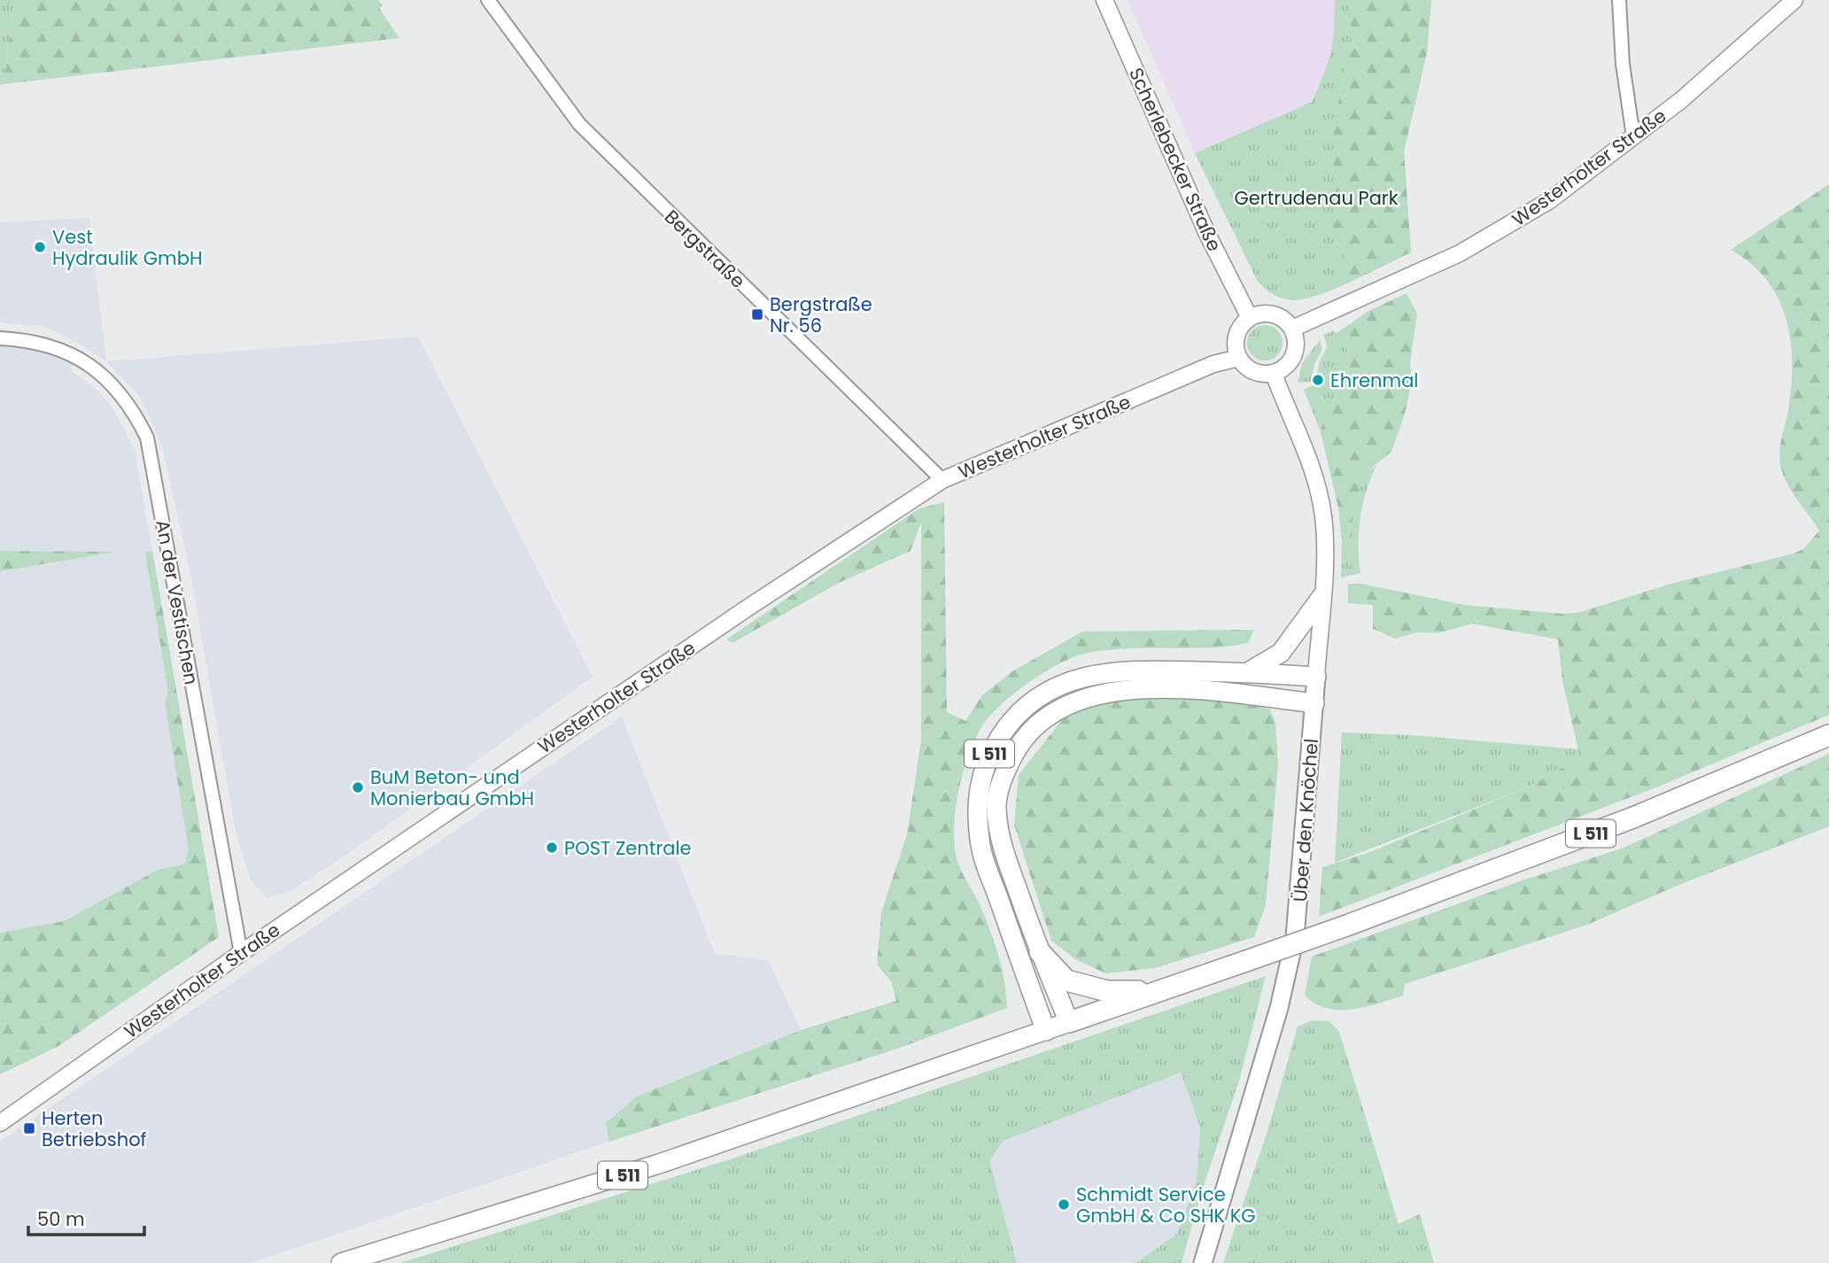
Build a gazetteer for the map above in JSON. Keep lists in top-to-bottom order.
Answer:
{
  "streets": {
    "highway": ["L 511"],
    "main road": ["Über den Knöchel"],
    "street": [
      "Scherlebecker Straße",
      "Westerholter Straße",
      "Bergstraße",
      "An der Vestischen"
    ]
  },
  "crossings": [
    ["Scherlebecker Straße", "Westerholter Straße"],
    ["Scherlebecker Straße", "Über den Knöchel"],
    ["Westerholter Straße", "Bergstraße"],
    ["Westerholter Straße", "An der Vestischen"],
    ["Westerholter Straße", "Über den Knöchel"],
    ["L 511", "Über den Knöchel"]
  ],
  "parks": ["Gertrudenau Park"],
  "places": {
    "other": [
      "Vest Hydraulik GmbH",
      "Ehrenmal",
      "BuM Beton- und Monierbau GmbH",
      "POST Zentrale",
      "Schmidt Service GmbH & Co SHK KG"
    ],
    "transit": ["Bergstraße Nr. 56", "Herten Betriebshof"]
  },
  "scale_bar": "50 m"
}
